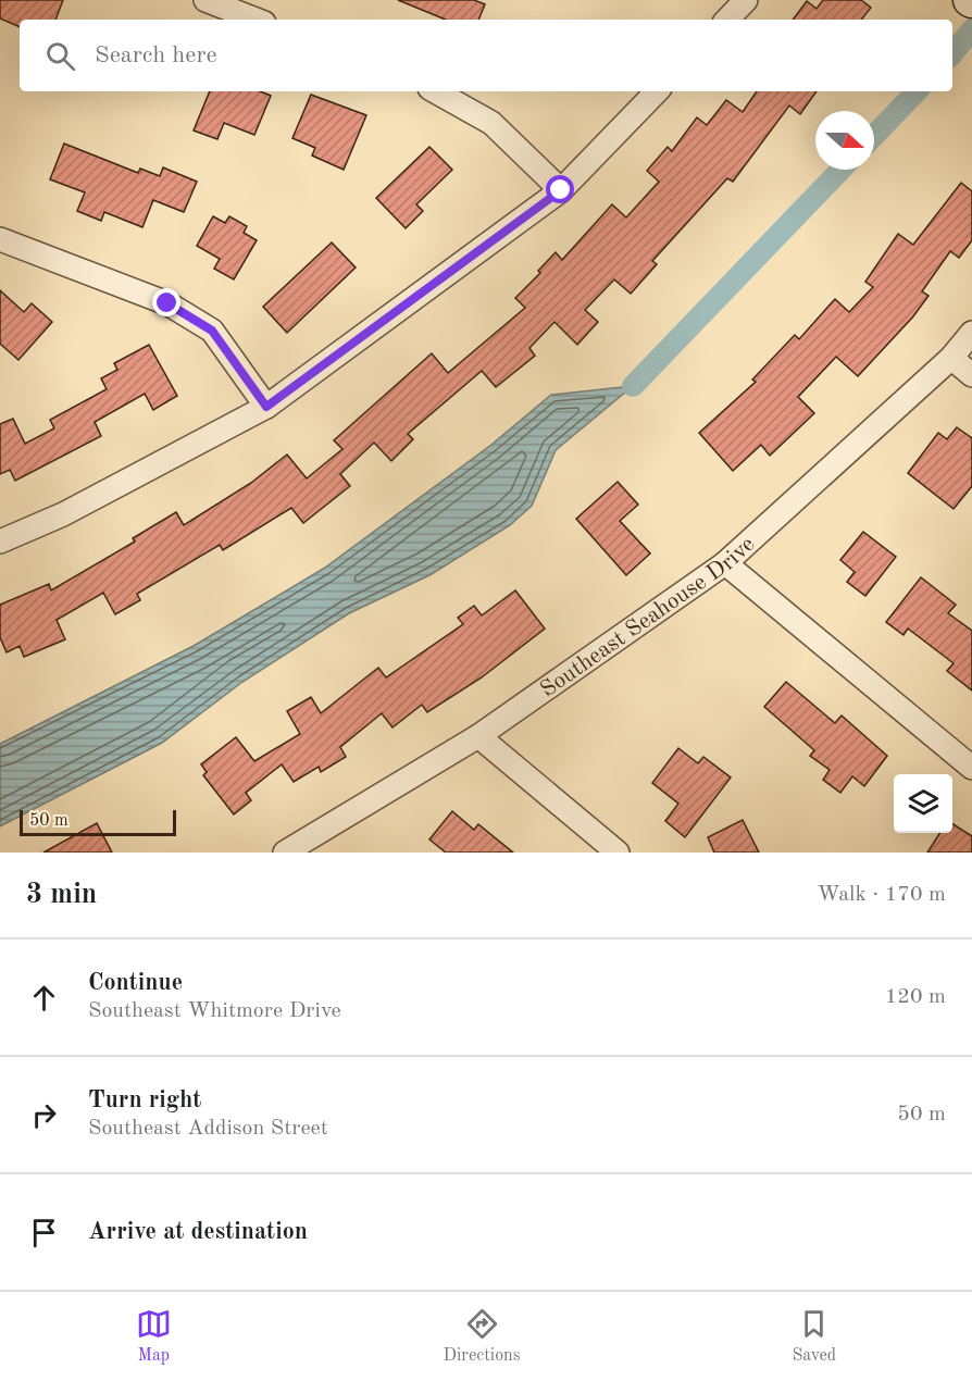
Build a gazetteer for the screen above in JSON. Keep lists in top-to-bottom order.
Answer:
{
  "streets": {
    "street": ["Southeast Seahouse Drive"]
  },
  "scale_bar": "50 m",
  "north": "right",
  "page": {
    "search": "Search here",
    "scale": "50 m",
    "heading": ["3 min", "Walk · 170 m"],
    "list": [
      ["Continue", "Southeast Whitmore Drive", "120 m"],
      ["Turn right", "Southeast Addison Street", "50 m"],
      "Arrive at destination"
    ],
    "nav": ["Map", "Directions", "Saved"]
  }
}
